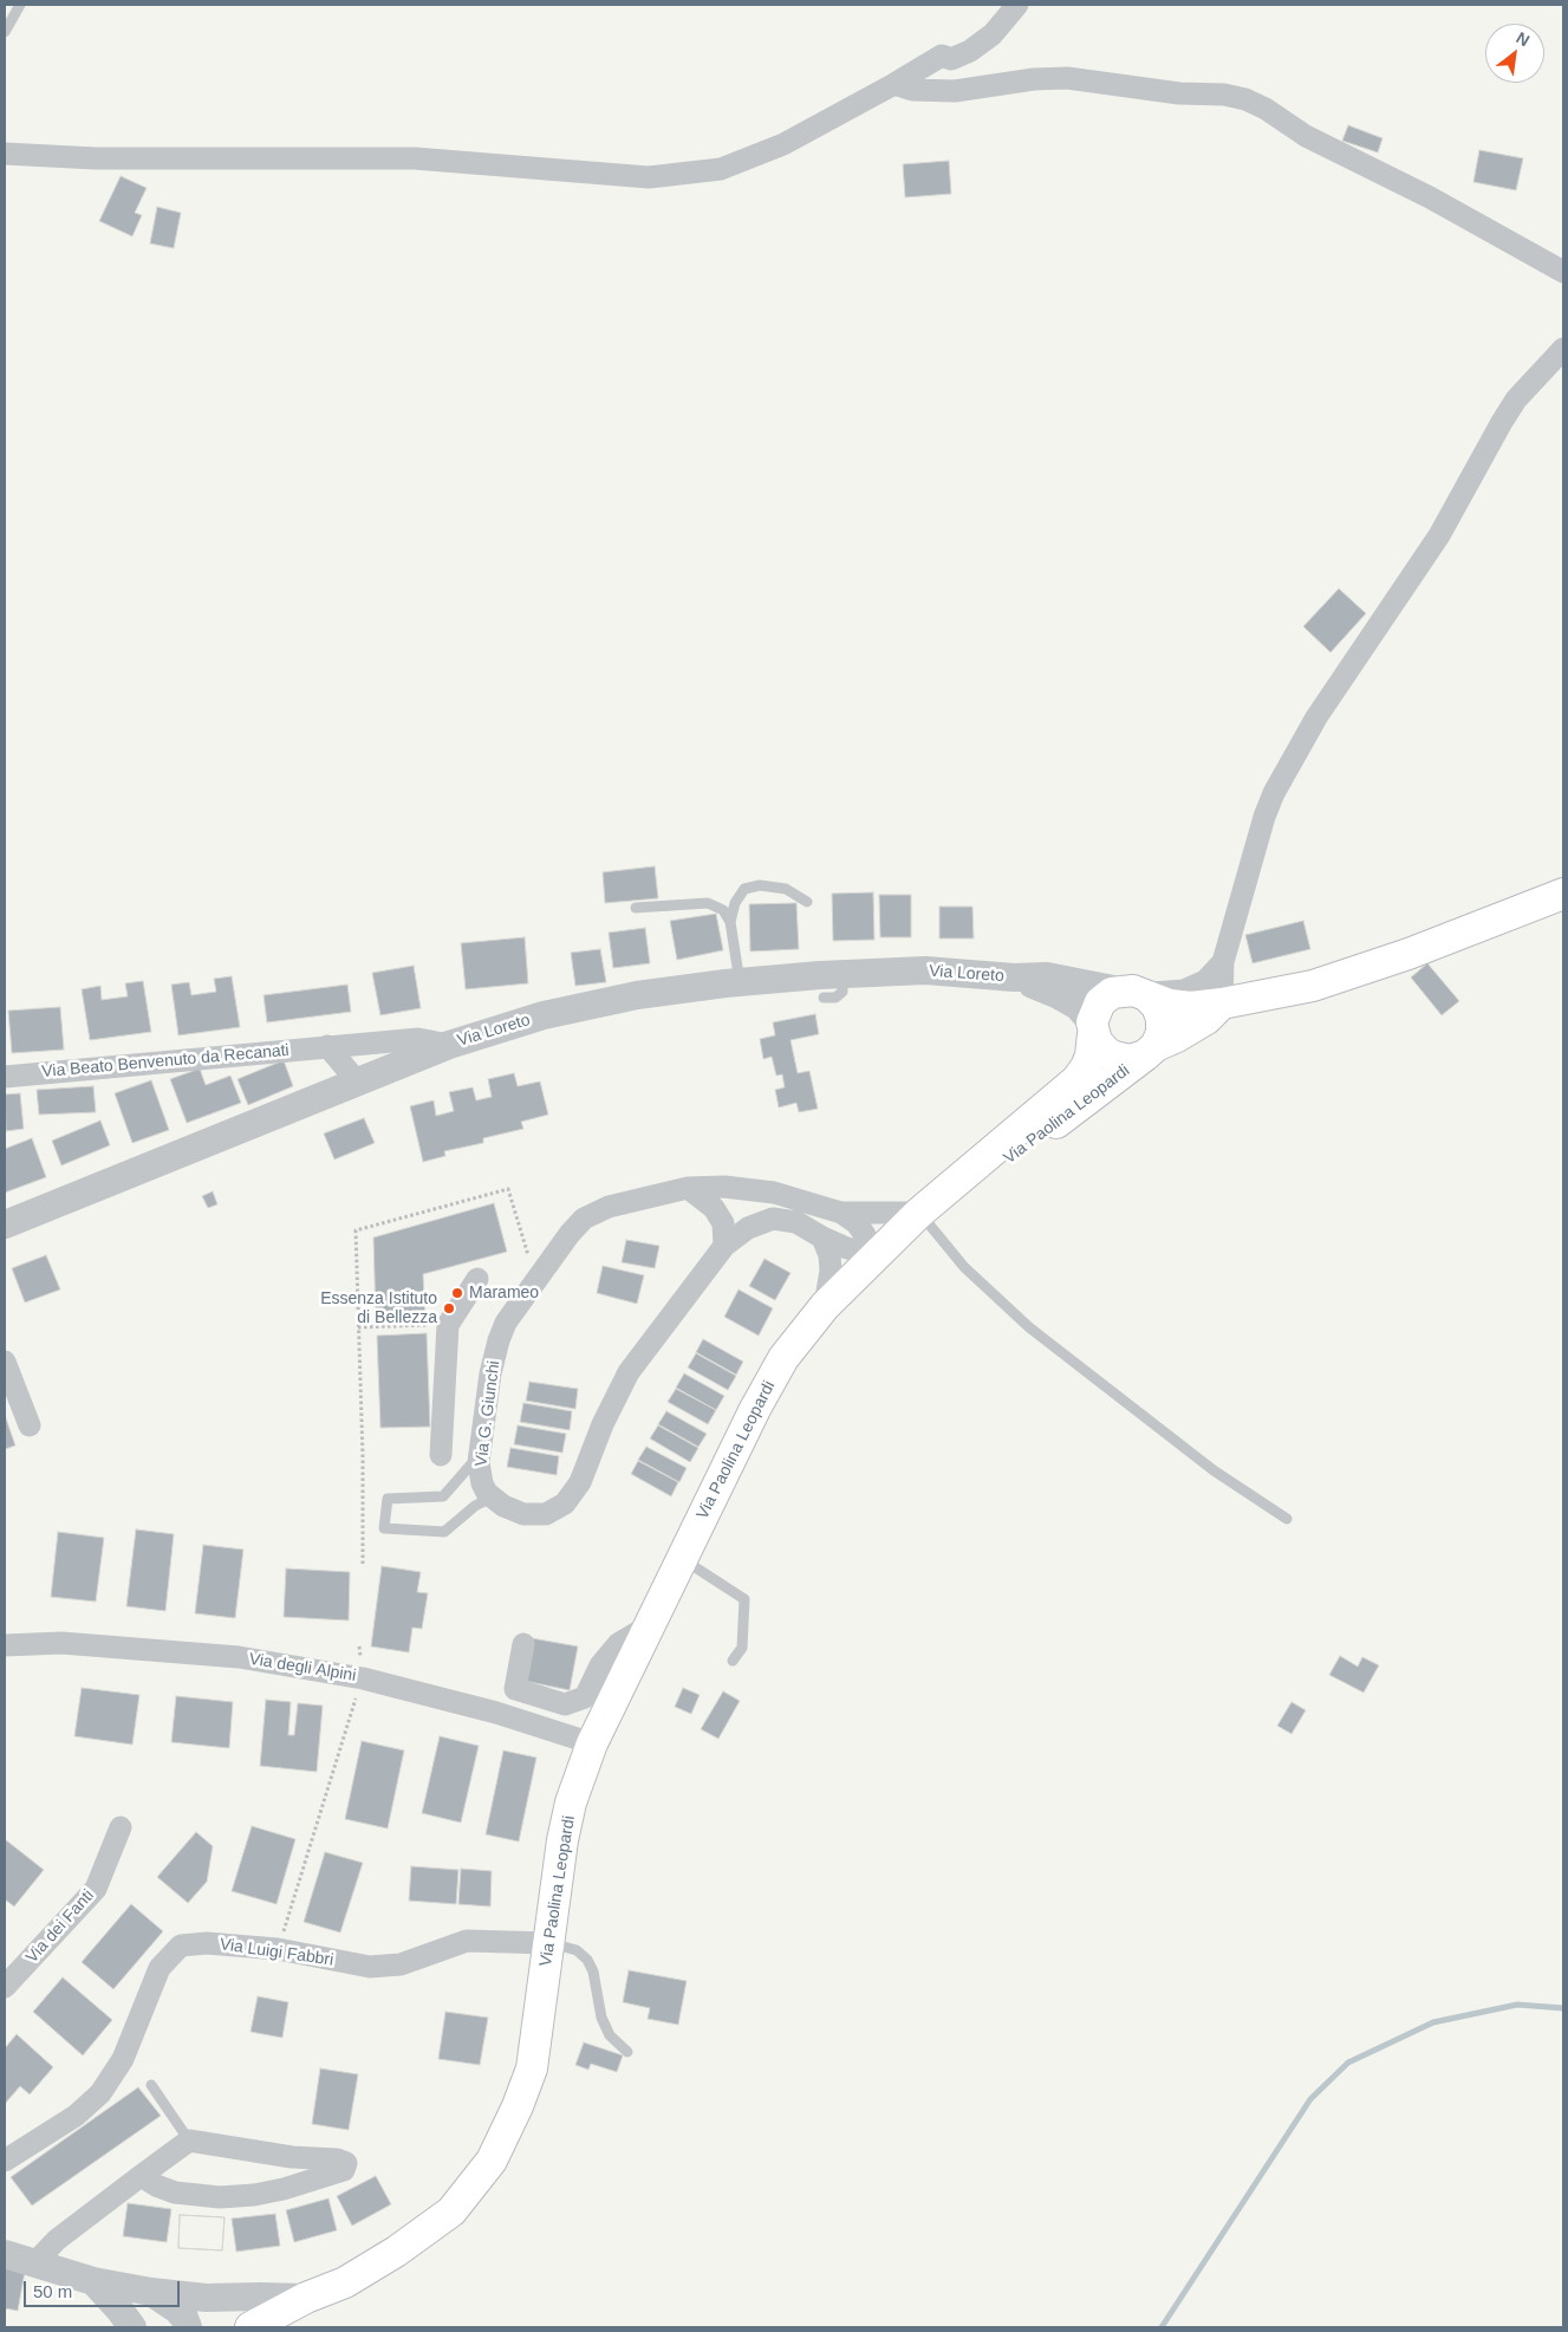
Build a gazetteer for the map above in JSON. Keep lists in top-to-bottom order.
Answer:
{
  "streets": {
    "main road": ["Via Paolina Leopardi"],
    "street": [
      "Via Loreto",
      "Via Beato Benvenuto da Recanati",
      "Via G. Giunchi",
      "Via degli Alpini",
      "Via dei Fanti",
      "Via Luigi Fabbri"
    ]
  },
  "crossings": [
    ["Via Loreto", "Via Beato Benvenuto da Recanati"],
    ["Via Loreto", "Via Paolina Leopardi"],
    ["Via Paolina Leopardi", "Via G. Giunchi"],
    ["Via Paolina Leopardi", "Via degli Alpini"],
    ["Via Paolina Leopardi", "Via Luigi Fabbri"]
  ],
  "places": ["Marameo", "Essenza Istituto di Bellezza"],
  "scale_bar": "50 m",
  "north": "top right"
}
